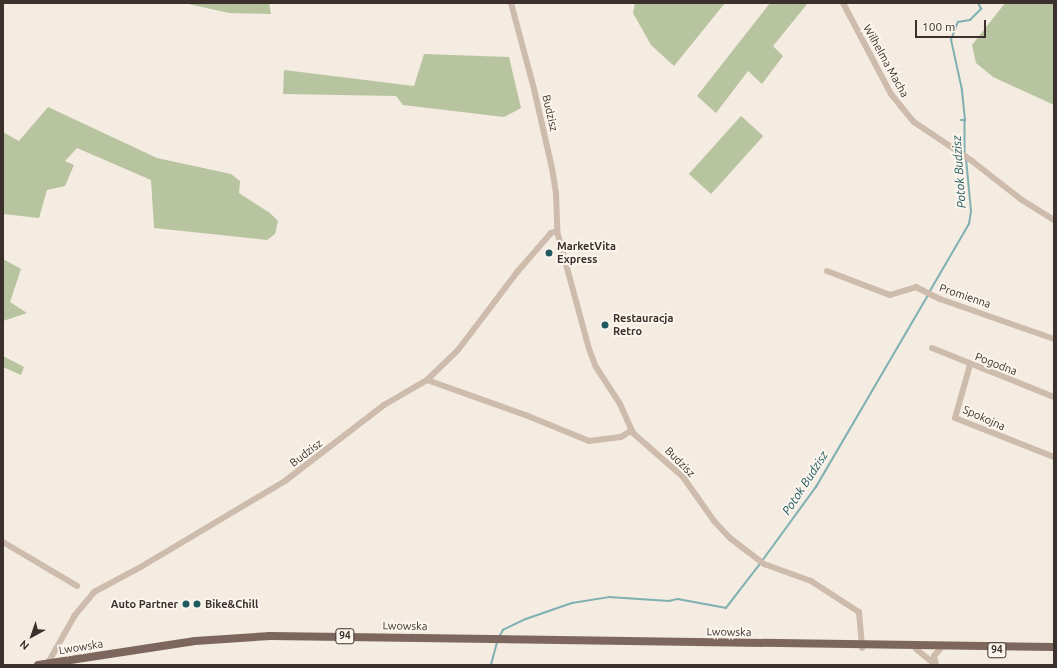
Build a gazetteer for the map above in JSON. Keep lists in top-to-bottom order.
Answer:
{
  "streets": {
    "main road": ["Lwowska", "94"],
    "street": [
      "Wilhelma Macha",
      "Budzisz",
      "Promienna",
      "Pogodna",
      "Spokojna"
    ]
  },
  "crossings": [
    ["Budzisz", "Lwowska"],
    ["Budzisz", "94"],
    ["Pogodna", "Spokojna"],
    ["Lwowska", "94"]
  ],
  "water": ["Potok Budzisz"],
  "places": [
    "MarketVita Express",
    "Restauracja Retro",
    "Auto Partner",
    "Bike&Chill"
  ],
  "scale_bar": "100 m",
  "north": "bottom left"
}
